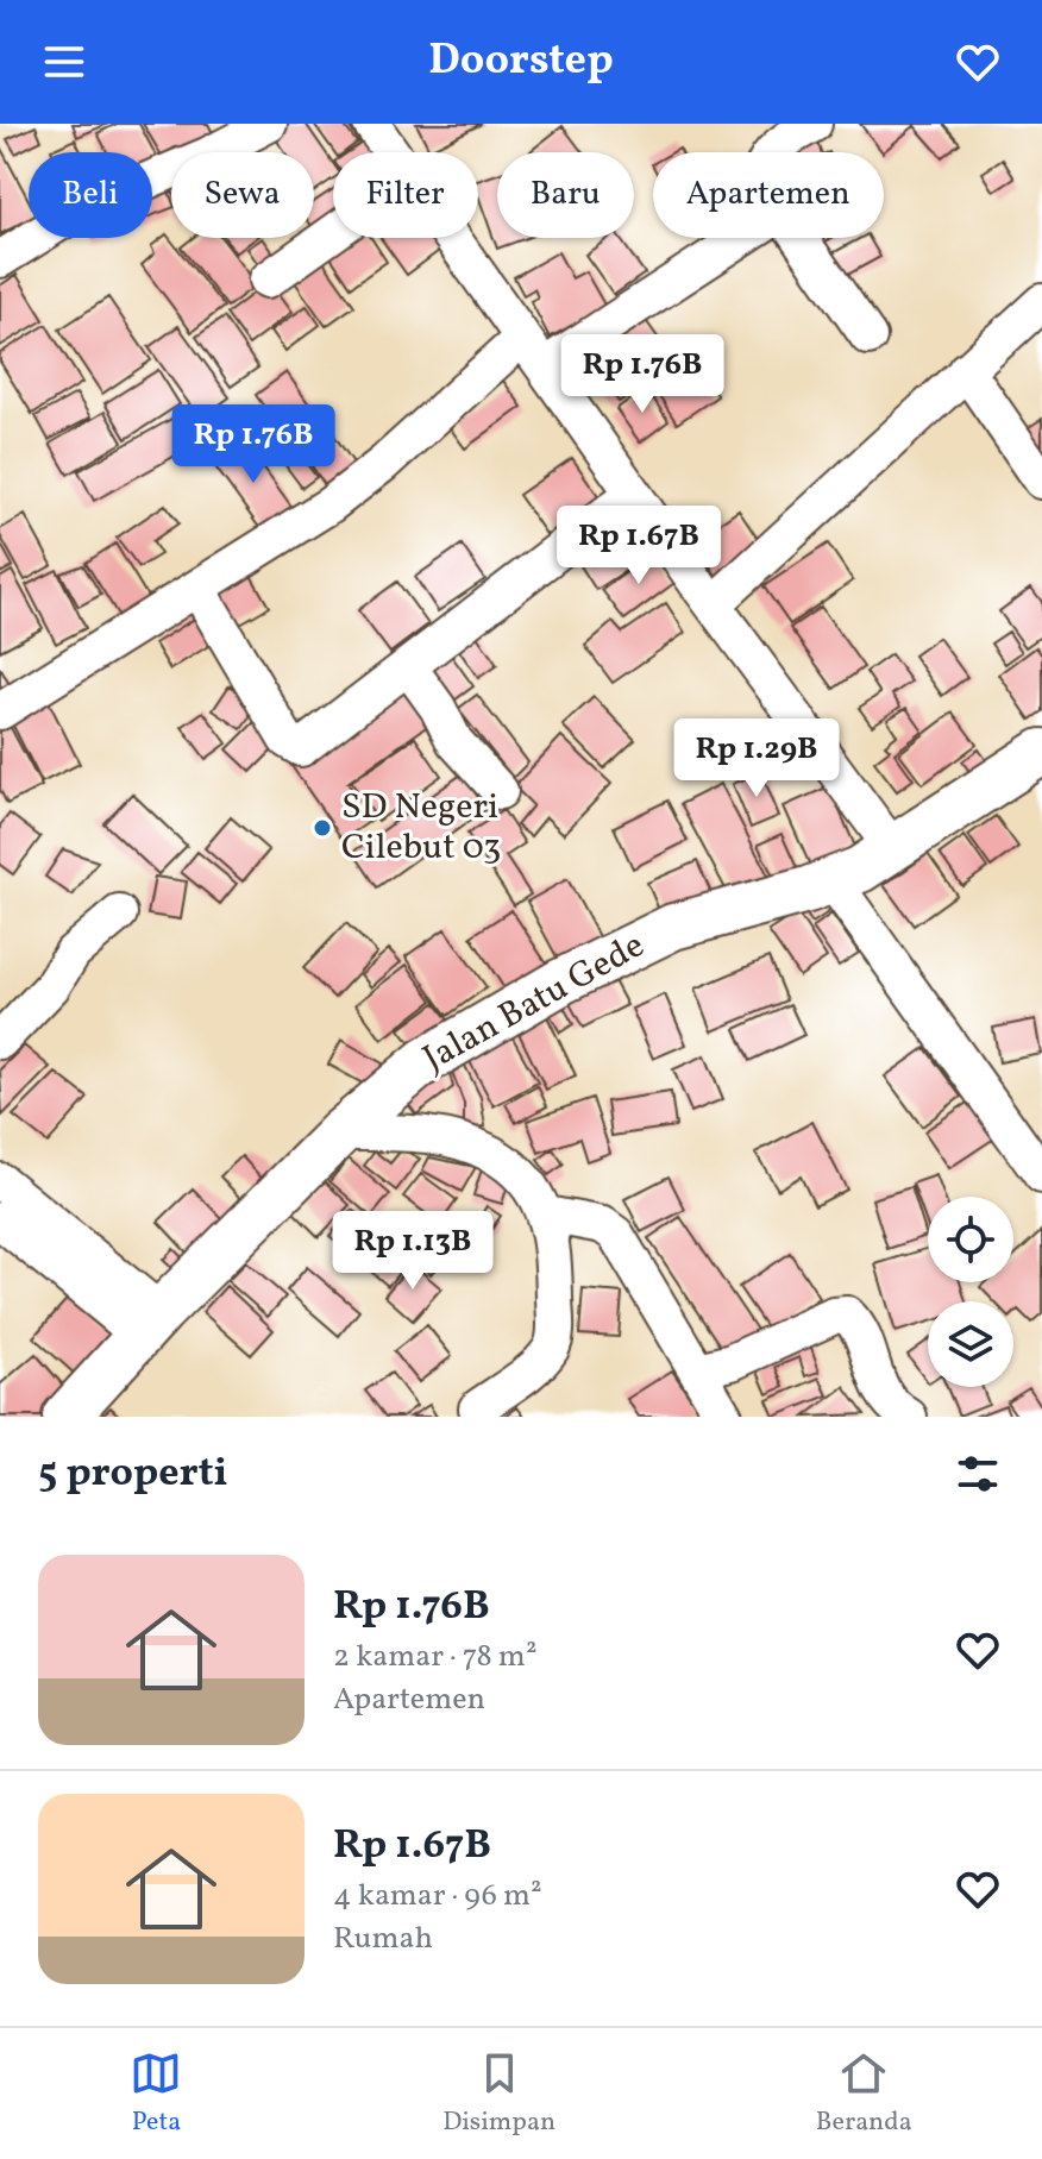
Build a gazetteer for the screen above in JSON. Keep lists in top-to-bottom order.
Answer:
{
  "streets": {
    "street": ["Jalan Batu Gede"]
  },
  "places": ["SD Negeri Cilebut 03"],
  "page": {
    "header": "Doorstep",
    "chip": [
      "Beli",
      "Sewa",
      "Filter",
      "Baru",
      "Apartemen"
    ],
    "price": [
      "Rp 1.76B",
      "Rp 1.76B",
      "Rp 1.67B",
      "Rp 1.29B",
      "Rp 1.13B"
    ],
    "heading": "5 properti",
    "list": [
      {
        "name": "Rp 1.76B",
        "note": "2 kamar · 78 m² · Apartemen"
      },
      {
        "name": "Rp 1.67B",
        "note": "4 kamar · 96 m² · Rumah"
      }
    ],
    "tabs": ["Peta", "Disimpan", "Beranda"]
  }
}
